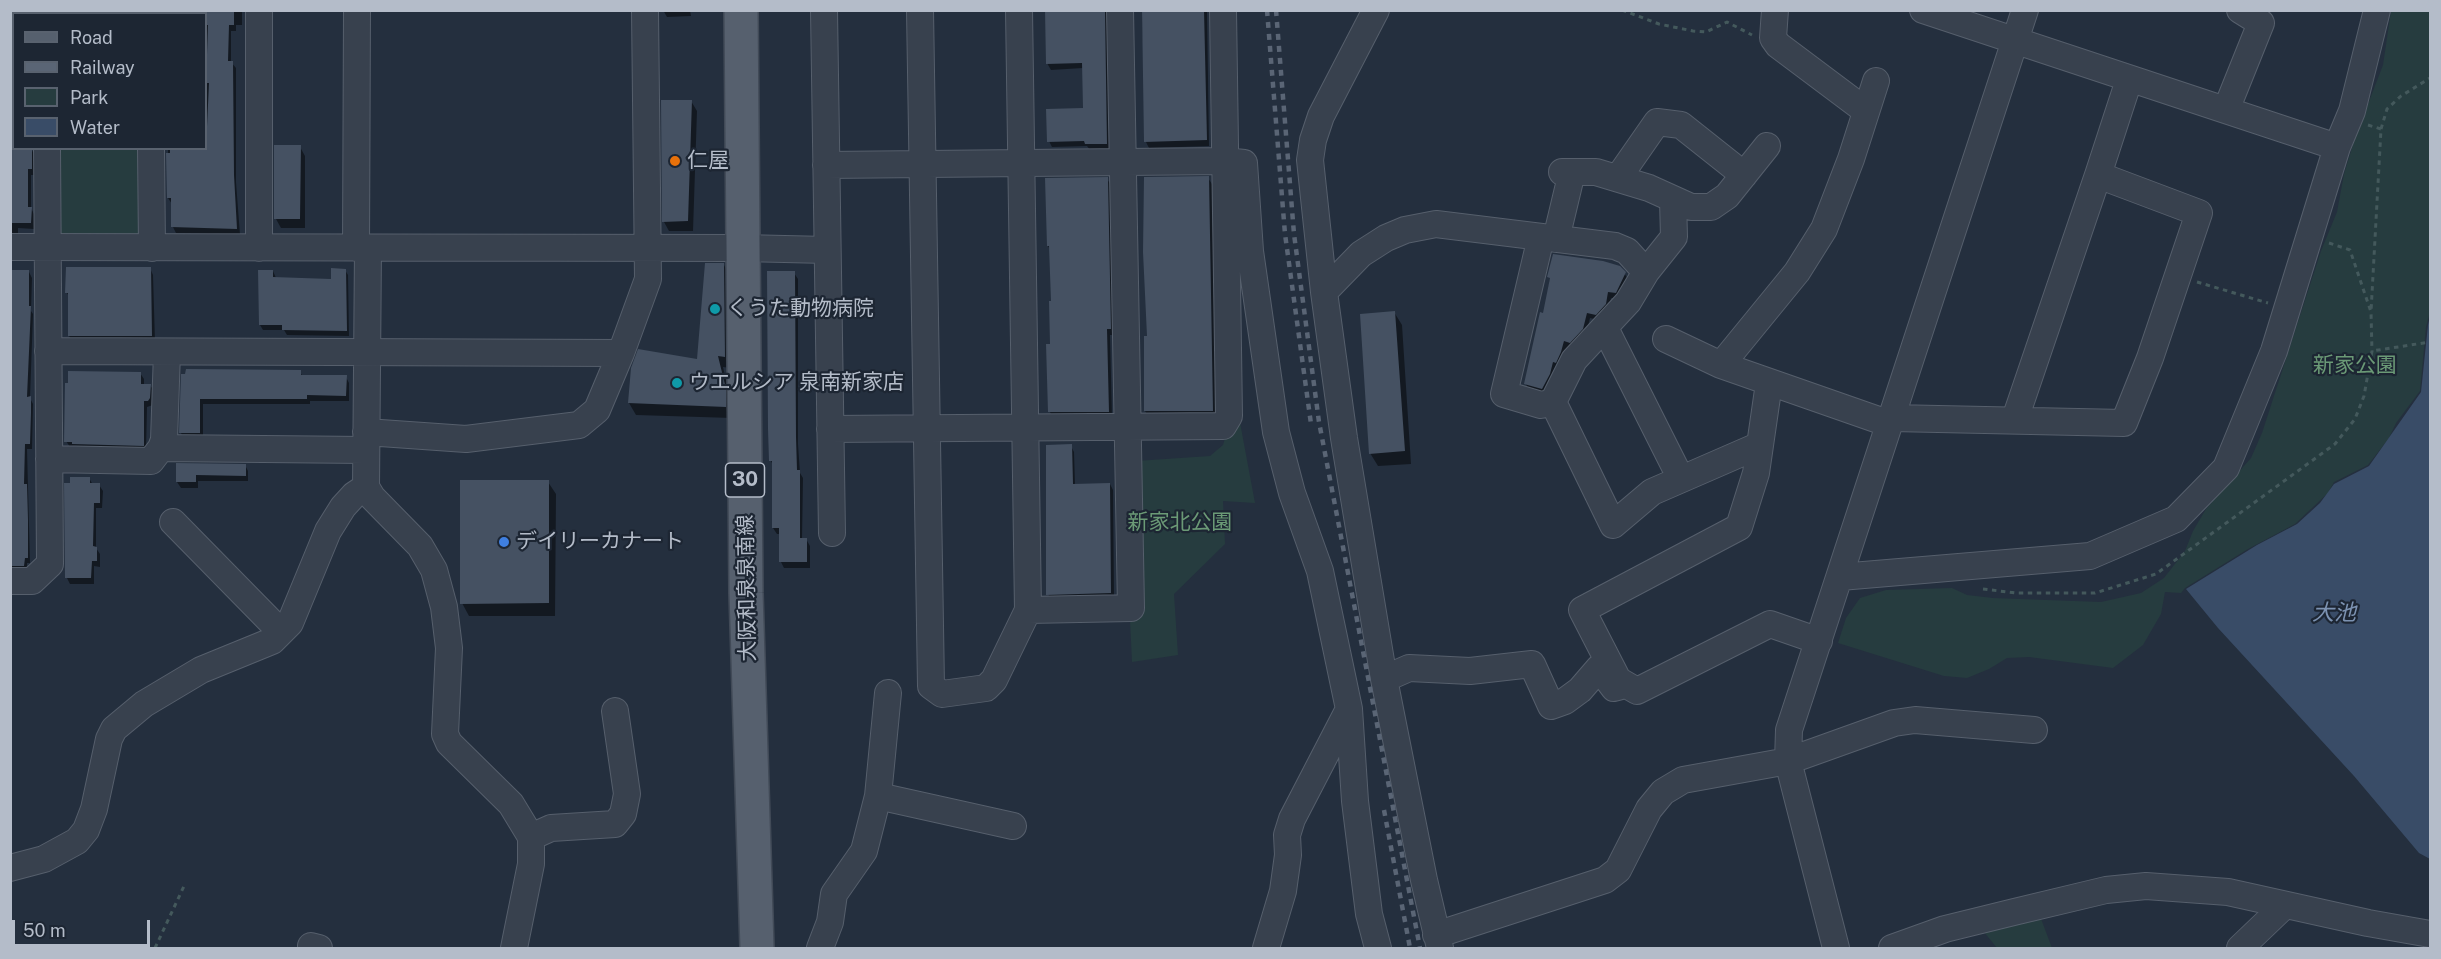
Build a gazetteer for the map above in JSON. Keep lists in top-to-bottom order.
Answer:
{
  "streets": {
    "main road": ["30", "大阪和泉泉南線"]
  },
  "water": ["大池"],
  "parks": ["新家公園", "新家北公園"],
  "places": [
    "仁屋",
    "くうた動物病院",
    "ウエルシア 泉南新家店",
    "デイリーカナート"
  ],
  "legend": [
    "Road",
    "Railway",
    "Park",
    "Water"
  ],
  "scale_bar": "50 m"
}
